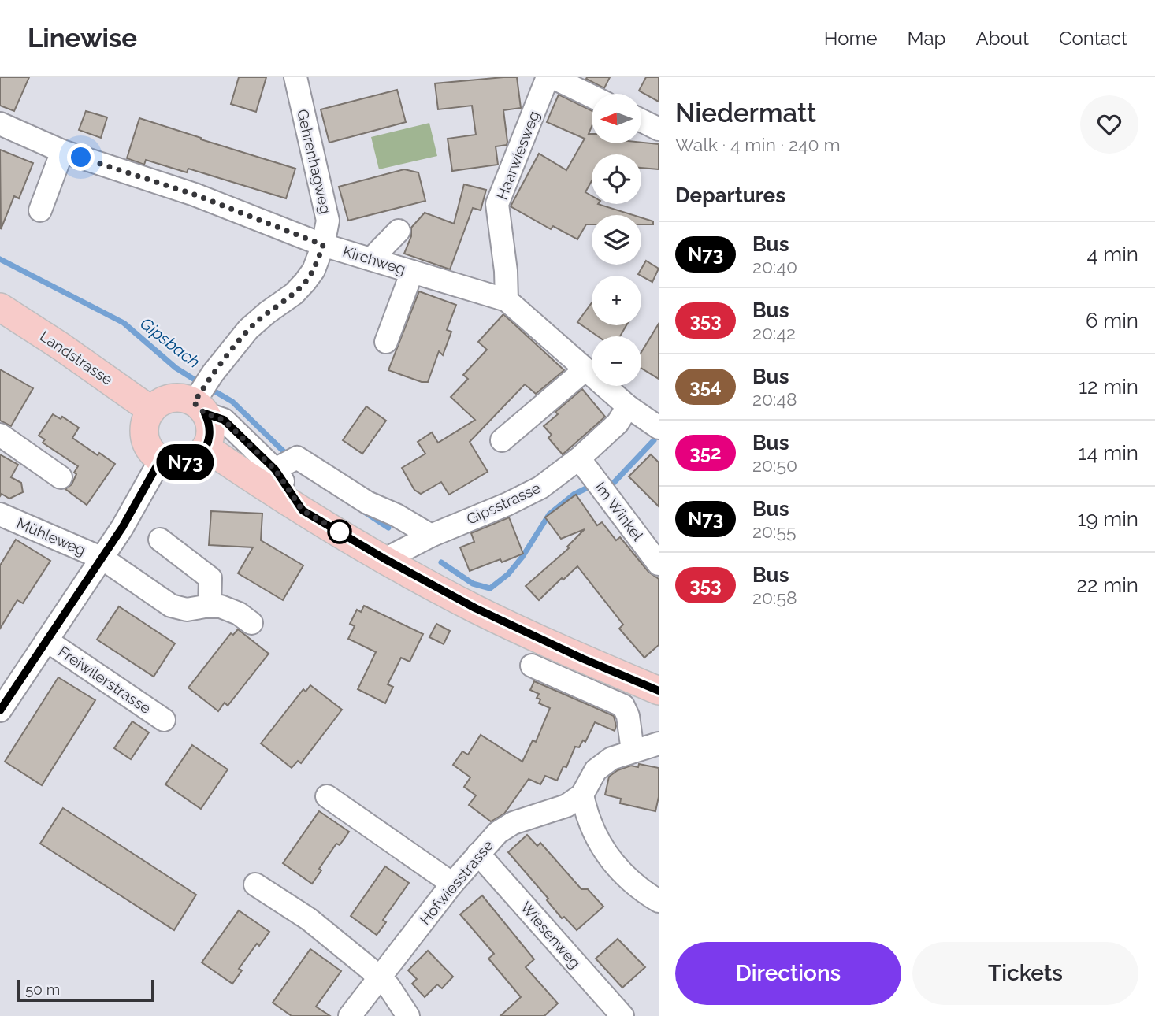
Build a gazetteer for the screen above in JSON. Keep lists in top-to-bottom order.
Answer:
{
  "streets": {
    "main road": ["Landstrasse"],
    "street": [
      "Haarwiesweg",
      "Gehrenhagweg",
      "Kirchweg",
      "Gipsstrasse",
      "Im Winkel",
      "Mühleweg",
      "Freiwilerstrasse",
      "Hofwiesstrasse",
      "Wiesenweg"
    ]
  },
  "crossings": [
    ["Haarwiesweg", "Kirchweg"],
    ["Gehrenhagweg", "Kirchweg"],
    ["Gehrenhagweg", "Landstrasse"],
    ["Kirchweg", "Gipsstrasse"],
    ["Gipsstrasse", "Im Winkel"],
    ["Hofwiesstrasse", "Wiesenweg"]
  ],
  "water": ["Gipsbach"],
  "lines": ["bus line N73"],
  "scale_bar": "50 m",
  "north": "left",
  "page": {
    "header": "Linewise",
    "nav": [
      "Home",
      "Map",
      "About",
      "Contact"
    ],
    "on_map": "N73",
    "heading": [
      ["Niedermatt", "Walk · 4 min · 240 m"],
      "Departures"
    ],
    "map_buttons": ["+", "−"],
    "list": [
      {
        "mark": "N73",
        "name": "Bus",
        "note": "20:40",
        "value": "4 min"
      },
      {
        "mark": "353",
        "name": "Bus",
        "note": "20:42",
        "value": "6 min"
      },
      {
        "mark": "354",
        "name": "Bus",
        "note": "20:48",
        "value": "12 min"
      },
      {
        "mark": "352",
        "name": "Bus",
        "note": "20:50",
        "value": "14 min"
      },
      {
        "mark": "N73",
        "name": "Bus",
        "note": "20:55",
        "value": "19 min"
      },
      {
        "mark": "353",
        "name": "Bus",
        "note": "20:58",
        "value": "22 min"
      }
    ],
    "buttons": ["Directions", "Tickets"],
    "scale": "50 m"
  }
}
